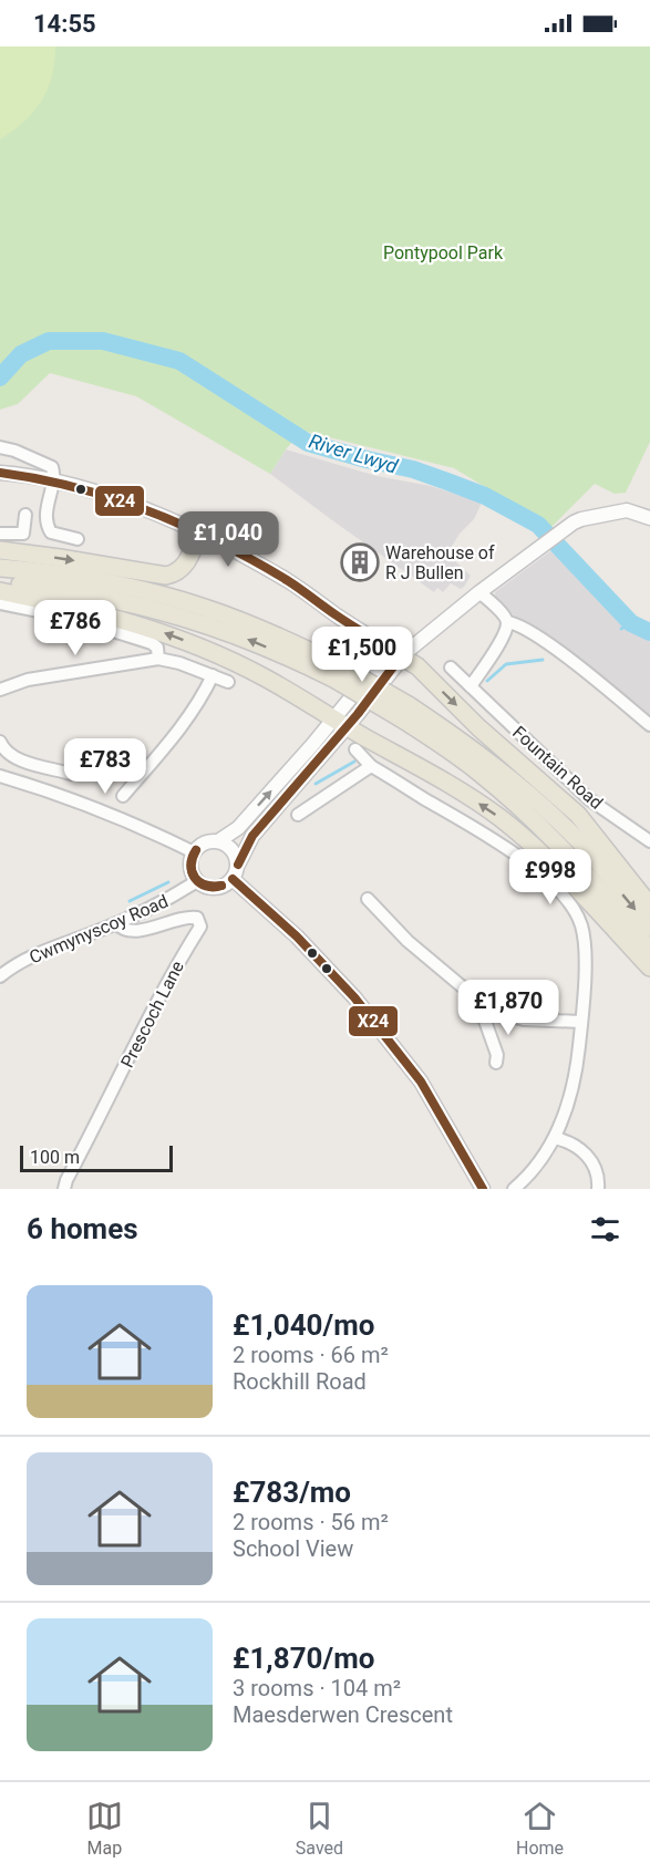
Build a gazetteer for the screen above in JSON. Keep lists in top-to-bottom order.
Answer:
{
  "streets": {
    "street": ["Fountain Road", "Cwmynyscoy Road", "Prescoch Lane"]
  },
  "crossings": [
    ["Cwmynyscoy Road", "Prescoch Lane"]
  ],
  "water": ["River Lwyd"],
  "parks": ["Pontypool Park"],
  "places": {
    "building": ["Warehouse of R J Bullen"]
  },
  "lines": ["transit line X24"],
  "scale_bar": "100 m",
  "page": {
    "status": "14:55",
    "price": [
      "£1,040",
      "£786",
      "£1,500",
      "£783",
      "£998",
      "£1,870"
    ],
    "scale": "100 m",
    "heading": "6 homes",
    "list": [
      {
        "name": "£1,040/mo",
        "note": "2 rooms · 66 m² · Rockhill Road"
      },
      {
        "name": "£783/mo",
        "note": "2 rooms · 56 m² · School View"
      },
      {
        "name": "£1,870/mo",
        "note": "3 rooms · 104 m² · Maesderwen Crescent"
      }
    ],
    "tabs": ["Map", "Saved", "Home"]
  }
}
